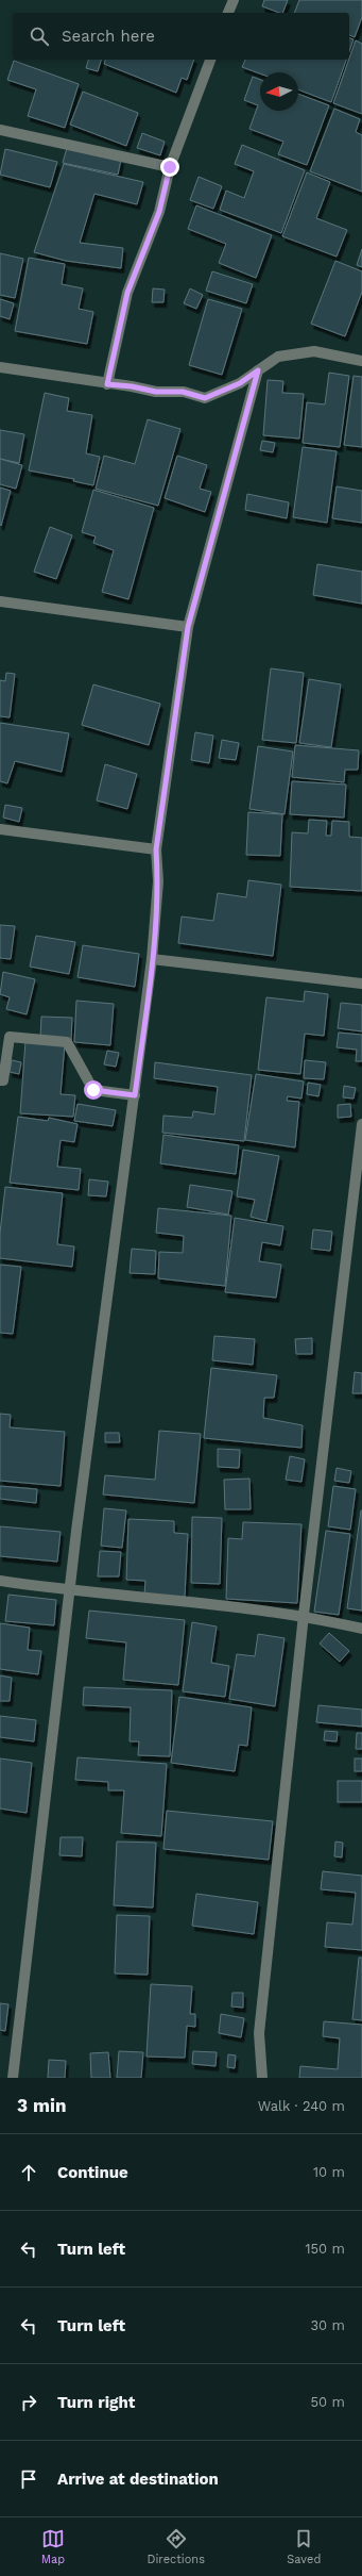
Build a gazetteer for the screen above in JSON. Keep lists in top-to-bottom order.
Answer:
{
  "north": "left",
  "page": {
    "search": "Search here",
    "heading": ["3 min", "Walk · 240 m"],
    "list": [
      ["Continue", "10 m"],
      ["Turn left", "150 m"],
      ["Turn left", "30 m"],
      ["Turn right", "50 m"],
      "Arrive at destination"
    ],
    "nav": ["Map", "Directions", "Saved"]
  }
}
